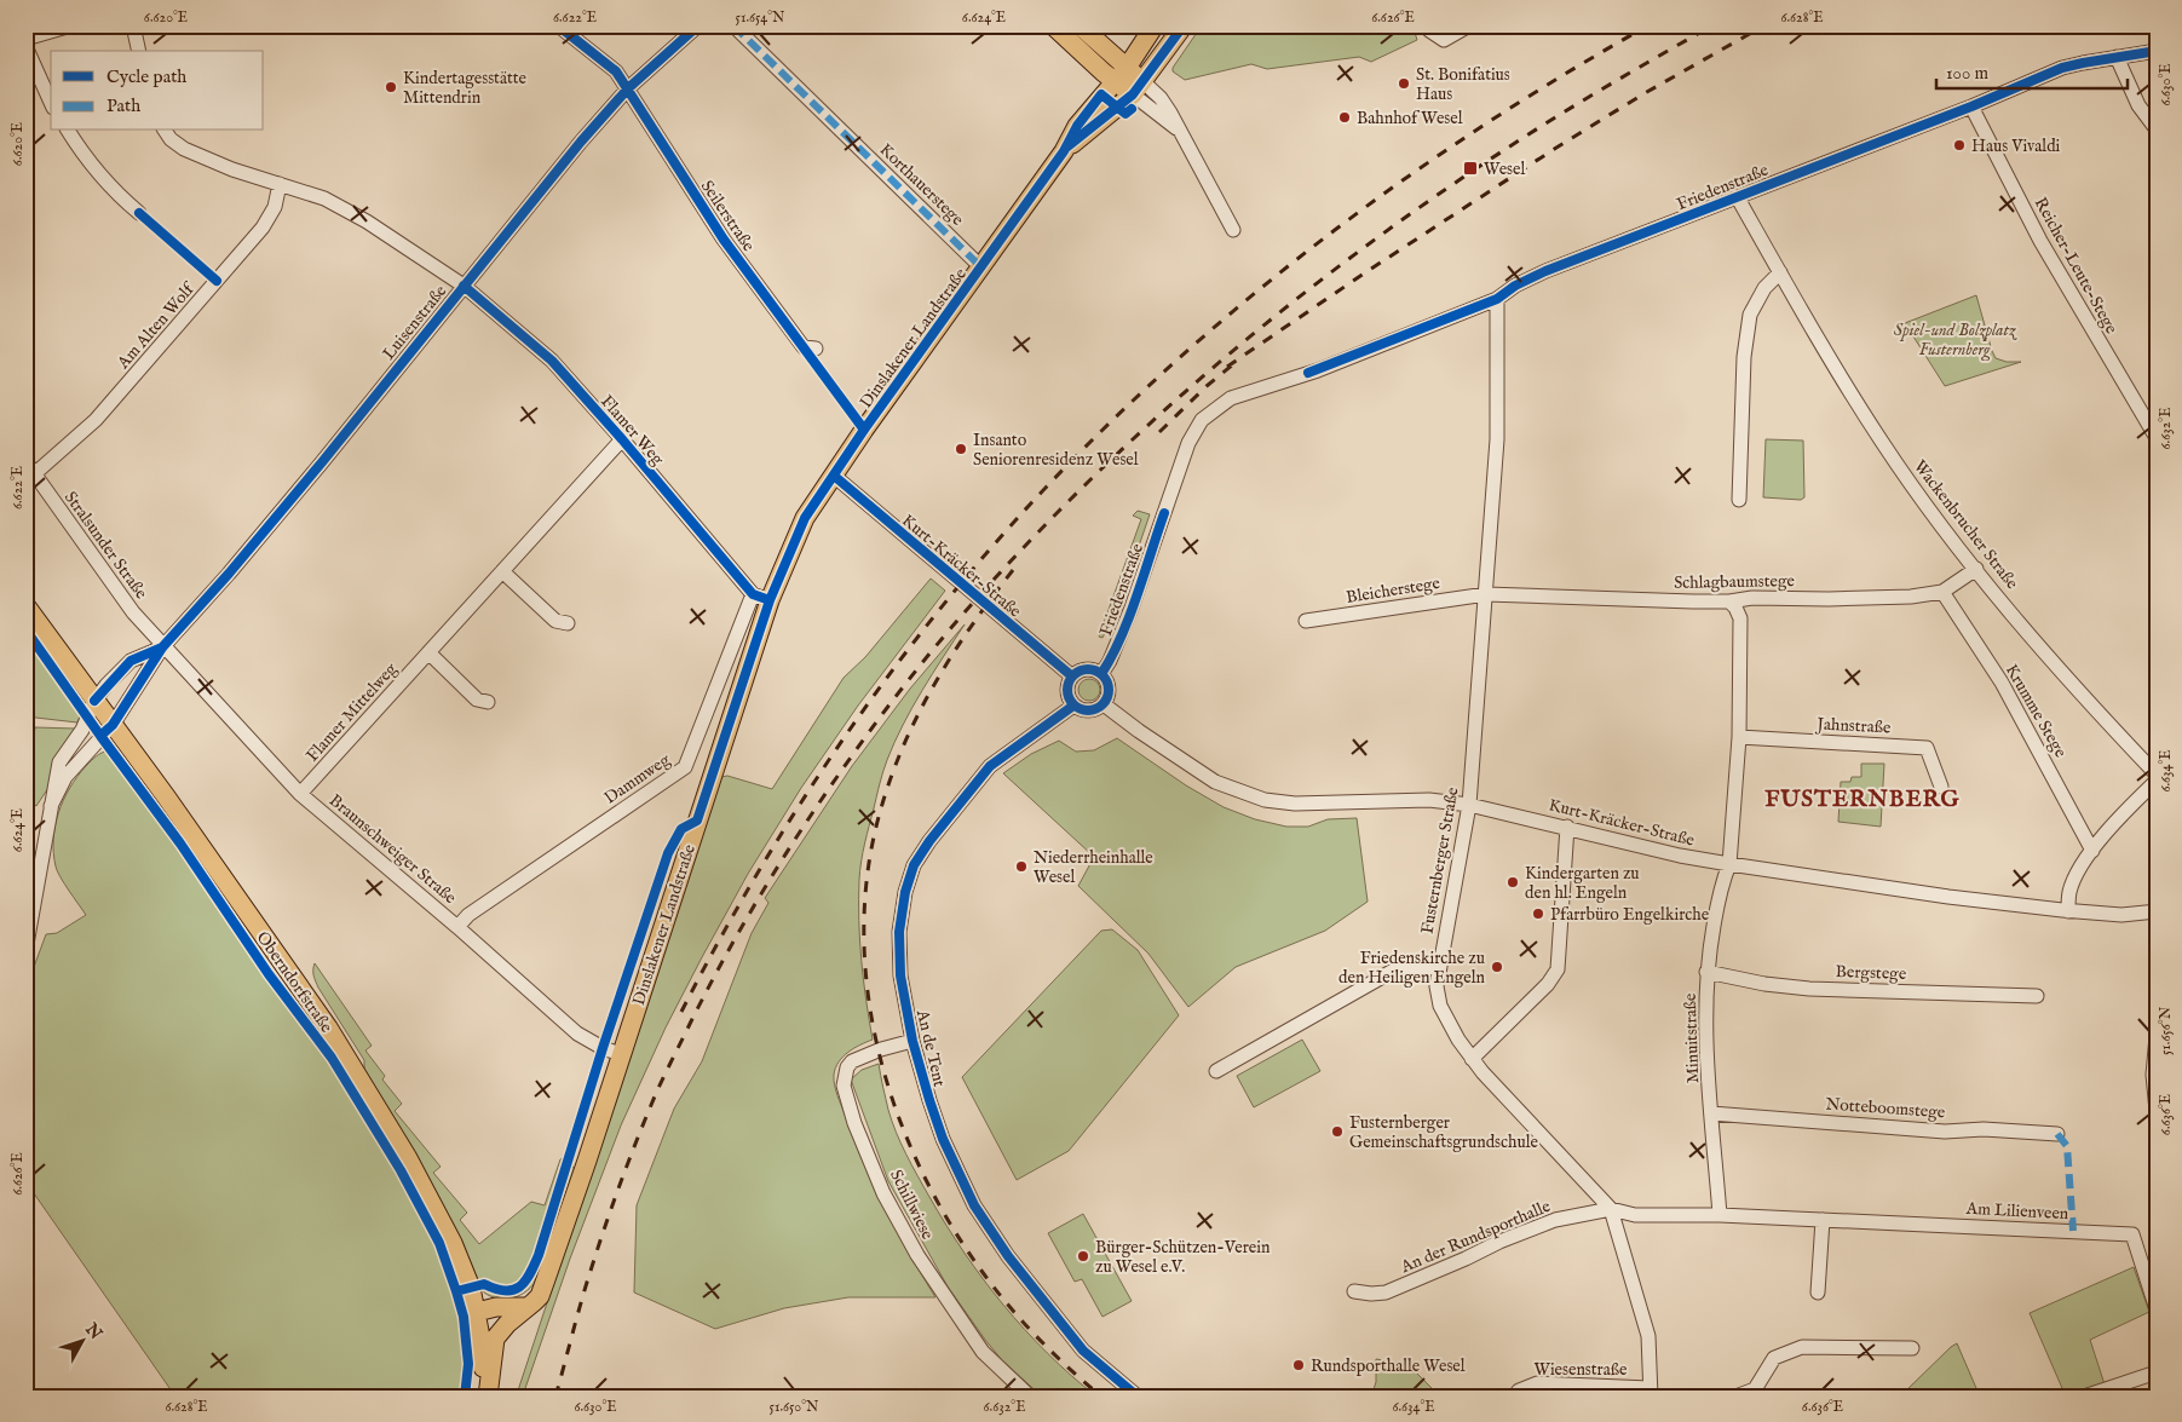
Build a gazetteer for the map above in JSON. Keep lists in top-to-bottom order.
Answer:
{
  "streets": {
    "main road": ["Dinslakener Landstraße", "Oberndorfstraße"],
    "street": [
      "Korthauerstege",
      "Friedenstraße",
      "Seilerstraße",
      "Reicher-Leute-Stege",
      "Luisenstraße",
      "Am Alten Wolf",
      "Flamer Weg",
      "Wackenbrucher Straße",
      "Stralsunder Straße",
      "Kurt-Kräcker-Straße",
      "Schlagbaumstege",
      "Bleicherstege",
      "Krumme Stege",
      "Flamer Mittelweg",
      "Jahnstraße",
      "Dammweg",
      "Braunschweiger Straße",
      "Fusternberger Straße",
      "Bergstege",
      "Minuitstraße",
      "An de Tent",
      "Notteboomstege",
      "Schillwiese",
      "Am Lilienveen",
      "An der Rundsporthalle",
      "Wiesenstraße"
    ]
  },
  "crossings": [
    ["Korthauerstege", "Dinslakener Landstraße"],
    ["Friedenstraße", "Reicher-Leute-Stege"],
    ["Friedenstraße", "Wackenbrucher Straße"],
    ["Friedenstraße", "Kurt-Kräcker-Straße"],
    ["Friedenstraße", "Fusternberger Straße"],
    ["Friedenstraße", "An de Tent"],
    ["Seilerstraße", "Luisenstraße"],
    ["Luisenstraße", "Flamer Weg"],
    ["Luisenstraße", "Stralsunder Straße"],
    ["Luisenstraße", "Braunschweiger Straße"],
    ["Luisenstraße", "Oberndorfstraße"],
    ["Am Alten Wolf", "Flamer Weg"],
    ["Am Alten Wolf", "Stralsunder Straße"],
    ["Dinslakener Landstraße", "Kurt-Kräcker-Straße"],
    ["Dinslakener Landstraße", "Braunschweiger Straße"],
    ["Dinslakener Landstraße", "Oberndorfstraße"],
    ["Flamer Weg", "Flamer Mittelweg"],
    ["Flamer Weg", "Dammweg"],
    ["Wackenbrucher Straße", "Schlagbaumstege"],
    ["Stralsunder Straße", "Braunschweiger Straße"],
    ["Kurt-Kräcker-Straße", "Fusternberger Straße"],
    ["Kurt-Kräcker-Straße", "Minuitstraße"],
    ["Kurt-Kräcker-Straße", "An de Tent"],
    ["Schlagbaumstege", "Bleicherstege"],
    ["Schlagbaumstege", "Krumme Stege"],
    ["Schlagbaumstege", "Fusternberger Straße"],
    ["Bleicherstege", "Fusternberger Straße"],
    ["Flamer Mittelweg", "Braunschweiger Straße"],
    ["Dammweg", "Braunschweiger Straße"],
    ["Fusternberger Straße", "Am Lilienveen"],
    ["Fusternberger Straße", "An der Rundsporthalle"],
    ["Fusternberger Straße", "Wiesenstraße"],
    ["Bergstege", "Minuitstraße"],
    ["Minuitstraße", "Notteboomstege"],
    ["Minuitstraße", "Am Lilienveen"],
    ["An de Tent", "Schillwiese"],
    ["Am Lilienveen", "An der Rundsporthalle"]
  ],
  "districts": ["FUSTERNBERG"],
  "parks": ["Spiel-und Bolzplatz Fusternberg"],
  "places": {
    "other": [
      "St. Bonifatius Haus",
      "Kindertagesstätte Mittendrin",
      "Bahnhof Wesel",
      "Haus Vivaldi",
      "Insanto Seniorenresidenz Wesel",
      "Niederrheinhalle Wesel",
      "Kindergarten zu den hl. Engeln",
      "Pfarrbüro Engelkirche",
      "Friedenskirche zu den Heiligen Engeln",
      "Fusternberger Gemeinschaftsgrundschule",
      "Bürger-Schützen-Verein zu Wesel e.V.",
      "Rundsporthalle Wesel"
    ],
    "transit": ["Wesel"]
  },
  "legend": ["Cycle path", "Path"],
  "scale_bar": "100 m",
  "north": "top right",
  "coordinates": [
    "6.620°E",
    "6.622°E",
    "51.654°N",
    "6.624°E",
    "6.626°E",
    "6.628°E",
    "6.630°E",
    "6.632°E",
    "6.634°E",
    "51.656°N",
    "6.636°E",
    "51.650°N"
  ]
}
